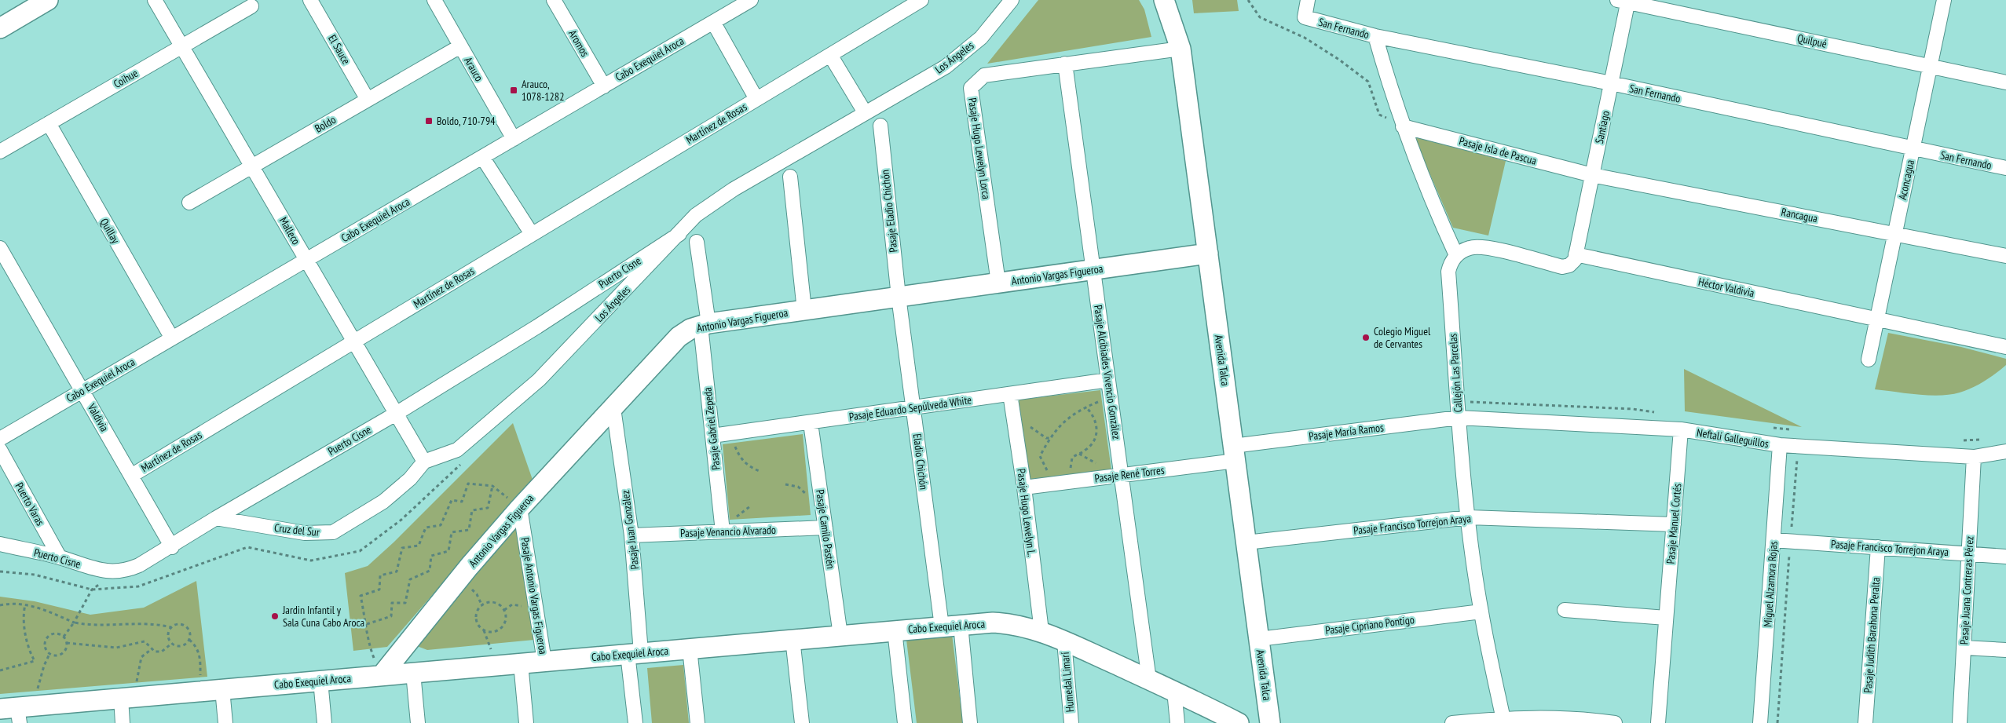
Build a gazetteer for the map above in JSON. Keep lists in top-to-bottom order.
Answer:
{
  "streets": {
    "street": [
      "San Fernando",
      "Quilpué",
      "Aromos",
      "El Sauce",
      "Los Ángeles",
      "Cabo Exequiel Aroca",
      "Arauco",
      "Coihue",
      "Martínez de Rosas",
      "Boldo",
      "Santiago",
      "Pasaje Hugo Lewelyn Lorca",
      "Pasaje Isla de Pascua",
      "Aconcagua",
      "Pasaje Eladio Chichón",
      "Rancagua",
      "Quillay",
      "Malleco",
      "Puerto Cisne",
      "Antonio Vargas Figueroa",
      "Héctor Valdivia",
      "Avenida Talca",
      "Pasaje Alcibiades Vivencio González",
      "Callejón Las Parcelas",
      "Pasaje Eduardo Sepúlveda White",
      "Valdivia",
      "Pasaje Gabriel Zepeda",
      "Pasaje María Ramos",
      "Neftalí Galleguillos",
      "Eladio Chichón",
      "Pasaje René Torres",
      "Puerto Varas",
      "Pasaje Hugo Lewelyn L.",
      "Pasaje Manuel Cortés",
      "Pasaje Francisco Torrejon Araya",
      "Pasaje Camilo Pastén",
      "Cruz del Sur",
      "Pasaje Juan González",
      "Pasaje Venancio Alvarado",
      "Miguel Alzamora Rojas",
      "Pasaje Juana Contreras Pérez",
      "Pasaje Antonio Vargas Figueroa",
      "Pasaje Cipriano Pontigo",
      "Pasaje Judith Barahona Peralta",
      "Humedal Limarí"
    ]
  },
  "crossings": [
    ["San Fernando", "Santiago"],
    ["San Fernando", "Aconcagua"],
    ["Quilpué", "Santiago"],
    ["Quilpué", "Aconcagua"],
    ["Aromos", "Cabo Exequiel Aroca"],
    ["El Sauce", "Boldo"],
    ["Los Ángeles", "Malleco"],
    ["Los Ángeles", "Puerto Cisne"],
    ["Los Ángeles", "Cruz del Sur"],
    ["Cabo Exequiel Aroca", "Arauco"],
    ["Cabo Exequiel Aroca", "Martínez de Rosas"],
    ["Cabo Exequiel Aroca", "Quillay"],
    ["Cabo Exequiel Aroca", "Malleco"],
    ["Cabo Exequiel Aroca", "Antonio Vargas Figueroa"],
    ["Cabo Exequiel Aroca", "Pasaje Alcibiades Vivencio González"],
    ["Cabo Exequiel Aroca", "Valdivia"],
    ["Cabo Exequiel Aroca", "Eladio Chichón"],
    ["Cabo Exequiel Aroca", "Pasaje Hugo Lewelyn L."],
    ["Cabo Exequiel Aroca", "Pasaje Camilo Pastén"],
    ["Cabo Exequiel Aroca", "Pasaje Juan González"],
    ["Cabo Exequiel Aroca", "Pasaje Antonio Vargas Figueroa"],
    ["Cabo Exequiel Aroca", "Humedal Limarí"],
    ["Arauco", "Boldo"],
    ["Coihue", "Quillay"],
    ["Coihue", "Malleco"],
    ["Martínez de Rosas", "Malleco"],
    ["Martínez de Rosas", "Valdivia"],
    ["Boldo", "Malleco"],
    ["Santiago", "Pasaje Isla de Pascua"],
    ["Santiago", "Rancagua"],
    ["Santiago", "Héctor Valdivia"],
    ["Pasaje Hugo Lewelyn Lorca", "Antonio Vargas Figueroa"],
    ["Pasaje Hugo Lewelyn Lorca", "Avenida Talca"],
    ["Pasaje Hugo Lewelyn Lorca", "Pasaje Alcibiades Vivencio González"],
    ["Pasaje Isla de Pascua", "Rancagua"],
    ["Aconcagua", "Rancagua"],
    ["Aconcagua", "Héctor Valdivia"],
    ["Pasaje Eladio Chichón", "Antonio Vargas Figueroa"],
    ["Pasaje Eladio Chichón", "Eladio Chichón"],
    ["Malleco", "Puerto Cisne"],
    ["Malleco", "Cruz del Sur"],
    ["Puerto Cisne", "Valdivia"],
    ["Puerto Cisne", "Puerto Varas"],
    ["Puerto Cisne", "Cruz del Sur"],
    ["Antonio Vargas Figueroa", "Avenida Talca"],
    ["Antonio Vargas Figueroa", "Pasaje Alcibiades Vivencio González"],
    ["Antonio Vargas Figueroa", "Pasaje Gabriel Zepeda"],
    ["Antonio Vargas Figueroa", "Eladio Chichón"],
    ["Antonio Vargas Figueroa", "Pasaje Juan González"],
    ["Antonio Vargas Figueroa", "Pasaje Antonio Vargas Figueroa"],
    ["Avenida Talca", "Pasaje María Ramos"],
    ["Avenida Talca", "Pasaje René Torres"],
    ["Avenida Talca", "Pasaje Francisco Torrejon Araya"],
    ["Avenida Talca", "Pasaje Cipriano Pontigo"],
    ["Pasaje Alcibiades Vivencio González", "Pasaje Eduardo Sepúlveda White"],
    ["Pasaje Alcibiades Vivencio González", "Pasaje René Torres"],
    ["Callejón Las Parcelas", "Pasaje María Ramos"],
    ["Callejón Las Parcelas", "Neftalí Galleguillos"],
    ["Callejón Las Parcelas", "Pasaje Francisco Torrejon Araya"],
    ["Callejón Las Parcelas", "Pasaje Cipriano Pontigo"],
    ["Pasaje Eduardo Sepúlveda White", "Pasaje Gabriel Zepeda"],
    ["Pasaje Eduardo Sepúlveda White", "Eladio Chichón"],
    ["Pasaje Eduardo Sepúlveda White", "Pasaje Hugo Lewelyn L."],
    ["Pasaje Eduardo Sepúlveda White", "Pasaje Camilo Pastén"],
    ["Pasaje Gabriel Zepeda", "Pasaje Venancio Alvarado"],
    ["Pasaje María Ramos", "Neftalí Galleguillos"],
    ["Pasaje María Ramos", "Pasaje René Torres"],
    ["Neftalí Galleguillos", "Pasaje Manuel Cortés"],
    ["Neftalí Galleguillos", "Miguel Alzamora Rojas"],
    ["Neftalí Galleguillos", "Pasaje Juana Contreras Pérez"],
    ["Pasaje René Torres", "Pasaje Hugo Lewelyn L."],
    ["Pasaje Manuel Cortés", "Pasaje Francisco Torrejon Araya"],
    ["Pasaje Francisco Torrejon Araya", "Miguel Alzamora Rojas"],
    ["Pasaje Francisco Torrejon Araya", "Pasaje Juana Contreras Pérez"],
    ["Pasaje Francisco Torrejon Araya", "Pasaje Judith Barahona Peralta"],
    ["Pasaje Camilo Pastén", "Pasaje Venancio Alvarado"],
    ["Pasaje Juan González", "Pasaje Venancio Alvarado"]
  ],
  "places": {
    "transit": ["Arauco, 1078-1282", "Boldo, 710-794"],
    "other": ["Colegio Miguel de Cervantes", "Jardin Infantil y Sala Cuna Cabo Aroca"]
  }
}
